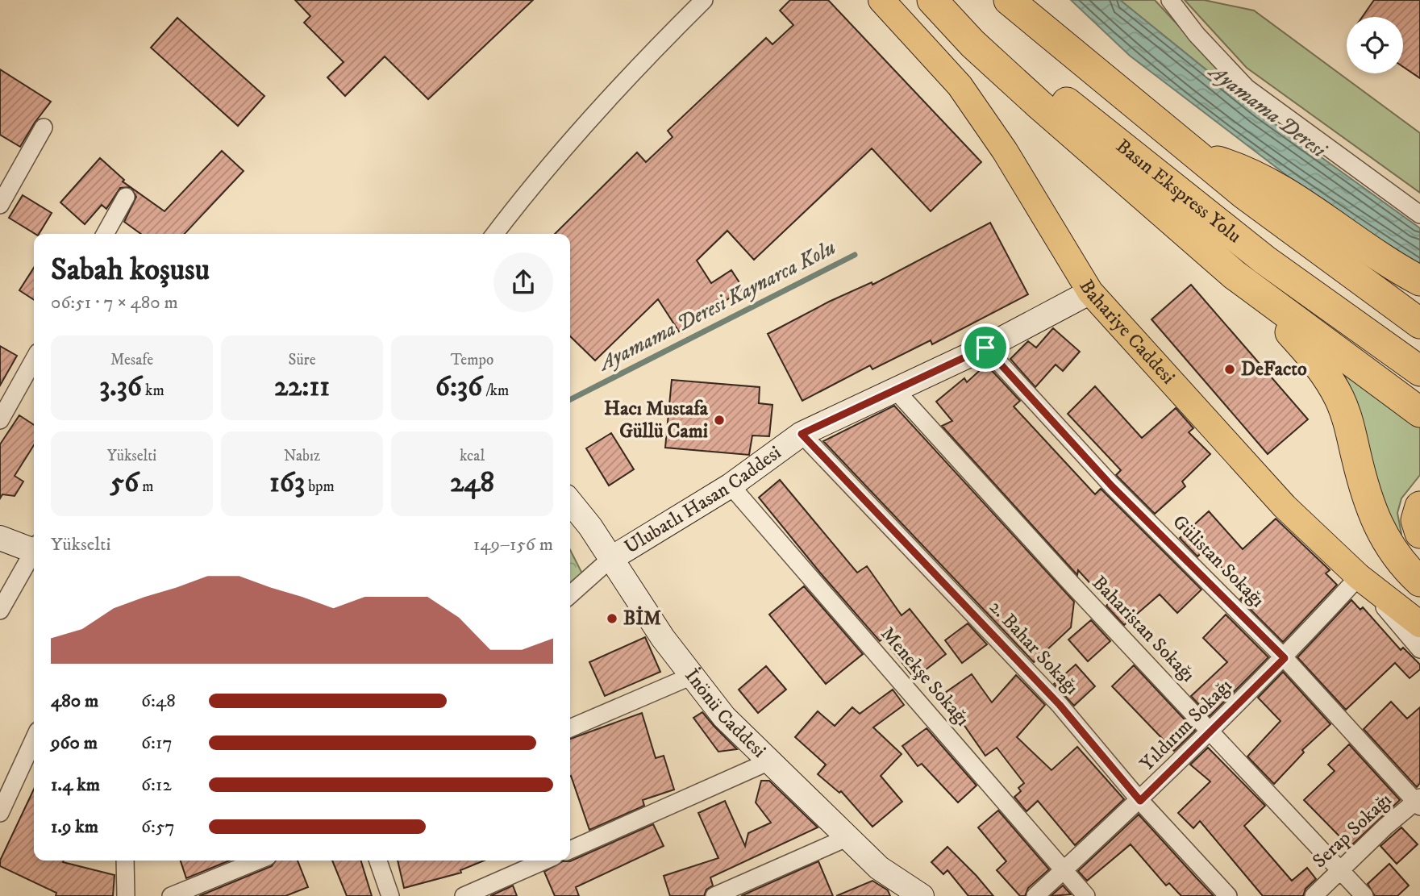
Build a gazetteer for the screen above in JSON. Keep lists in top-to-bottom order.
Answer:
{
  "streets": {
    "highway": ["Basın Ekspress Yolu"],
    "main road": ["Bahariye Caddesi", "Ulubatlı Hasan Caddesi", "İnönü Caddesi"],
    "street": [
      "Gülistan Sokağı",
      "Baharistan Sokağı",
      "2. Bahar Sokağı",
      "Menekşe Sokağı",
      "Yıldırım Sokağı",
      "Serap Sokağı"
    ]
  },
  "crossings": [
    ["Bahariye Caddesi", "Ulubatlı Hasan Caddesi"],
    ["Bahariye Caddesi", "Yıldırım Sokağı"],
    ["Ulubatlı Hasan Caddesi", "Gülistan Sokağı"],
    ["Ulubatlı Hasan Caddesi", "Baharistan Sokağı"],
    ["Ulubatlı Hasan Caddesi", "2. Bahar Sokağı"],
    ["Ulubatlı Hasan Caddesi", "Menekşe Sokağı"],
    ["Ulubatlı Hasan Caddesi", "İnönü Caddesi"],
    ["Gülistan Sokağı", "Yıldırım Sokağı"],
    ["Gülistan Sokağı", "Serap Sokağı"],
    ["Baharistan Sokağı", "Yıldırım Sokağı"],
    ["Baharistan Sokağı", "Serap Sokağı"],
    ["2. Bahar Sokağı", "Yıldırım Sokağı"],
    ["Menekşe Sokağı", "Yıldırım Sokağı"]
  ],
  "water": ["Ayamama Deresi", "Ayamama Deresi Kaynarca Kolu"],
  "places": ["DeFacto", "Hacı Mustafa Güllü Cami", "BİM"],
  "page": {
    "heading": ["Sabah koşusu", "06:51 · 7 × 480 m"],
    "stats": [
      ["Mesafe", "3.36 km"],
      ["Süre", "22:11"],
      ["Tempo", "6:36 /km"],
      ["Yükselti", "56 m"],
      ["Nabız", "163 bpm"],
      ["kcal", "248"]
    ],
    "chart": ["Yükselti", "149–156 m"],
    "list": [
      {
        "name": "480 m",
        "note": "6:48"
      },
      {
        "name": "960 m",
        "note": "6:17"
      },
      {
        "name": "1.4 km",
        "note": "6:12"
      },
      {
        "name": "1.9 km",
        "note": "6:57"
      }
    ]
  }
}
